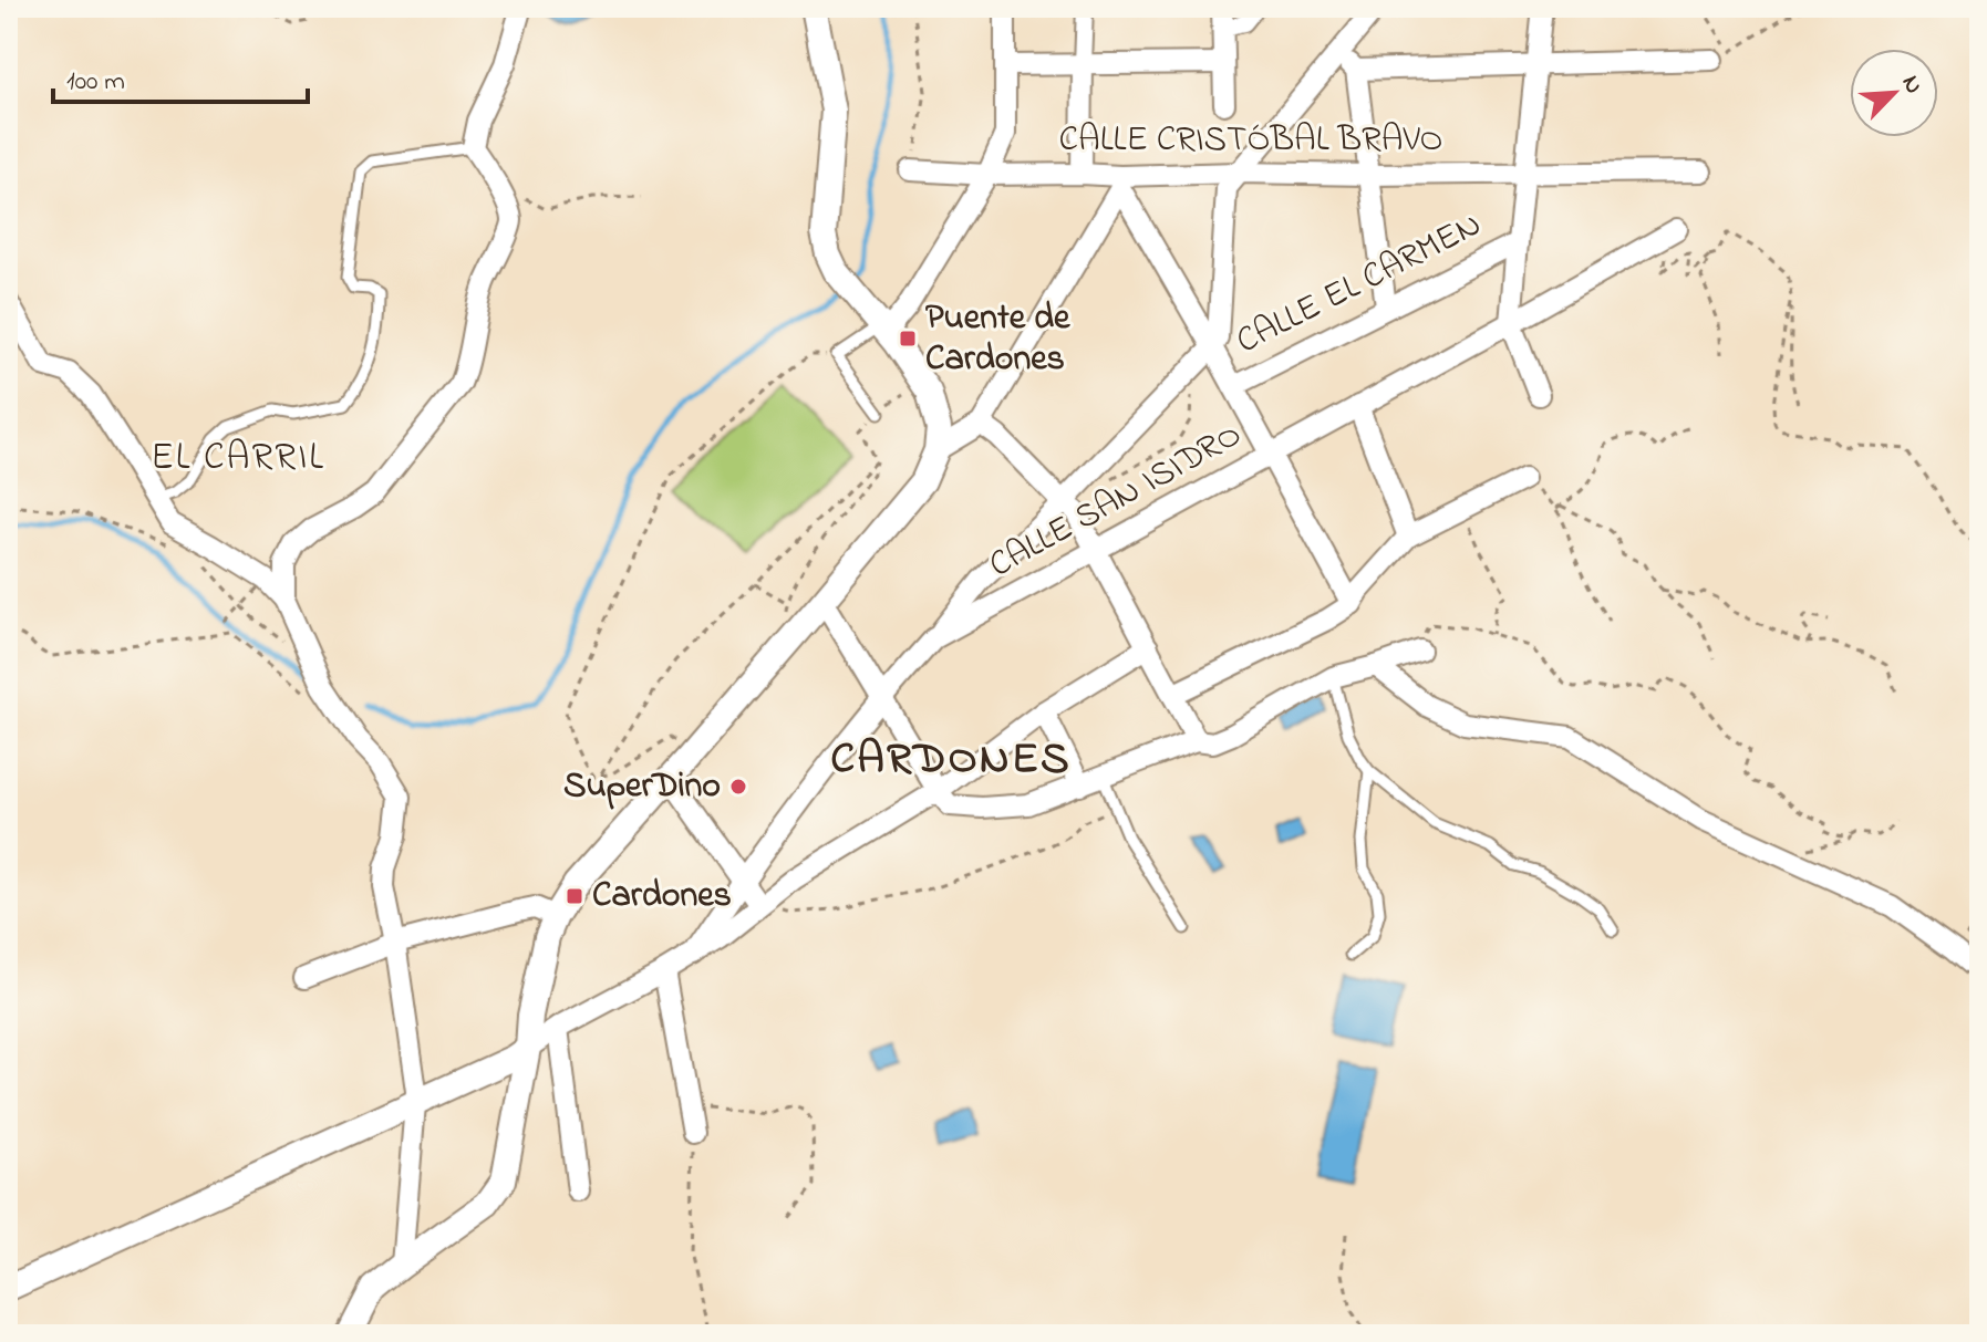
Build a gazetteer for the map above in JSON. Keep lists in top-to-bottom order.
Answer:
{
  "streets": {
    "street": ["CALLE CRISTÓBAL BRAVO", "CALLE EL CARMEN", "CALLE SAN ISIDRO"]
  },
  "districts": ["EL CARRIL", "CARDONES"],
  "places": {
    "transit": ["Puente de Cardones", "Cardones"],
    "other": ["SuperDino"]
  },
  "scale_bar": "100 m",
  "north": "top right"
}
